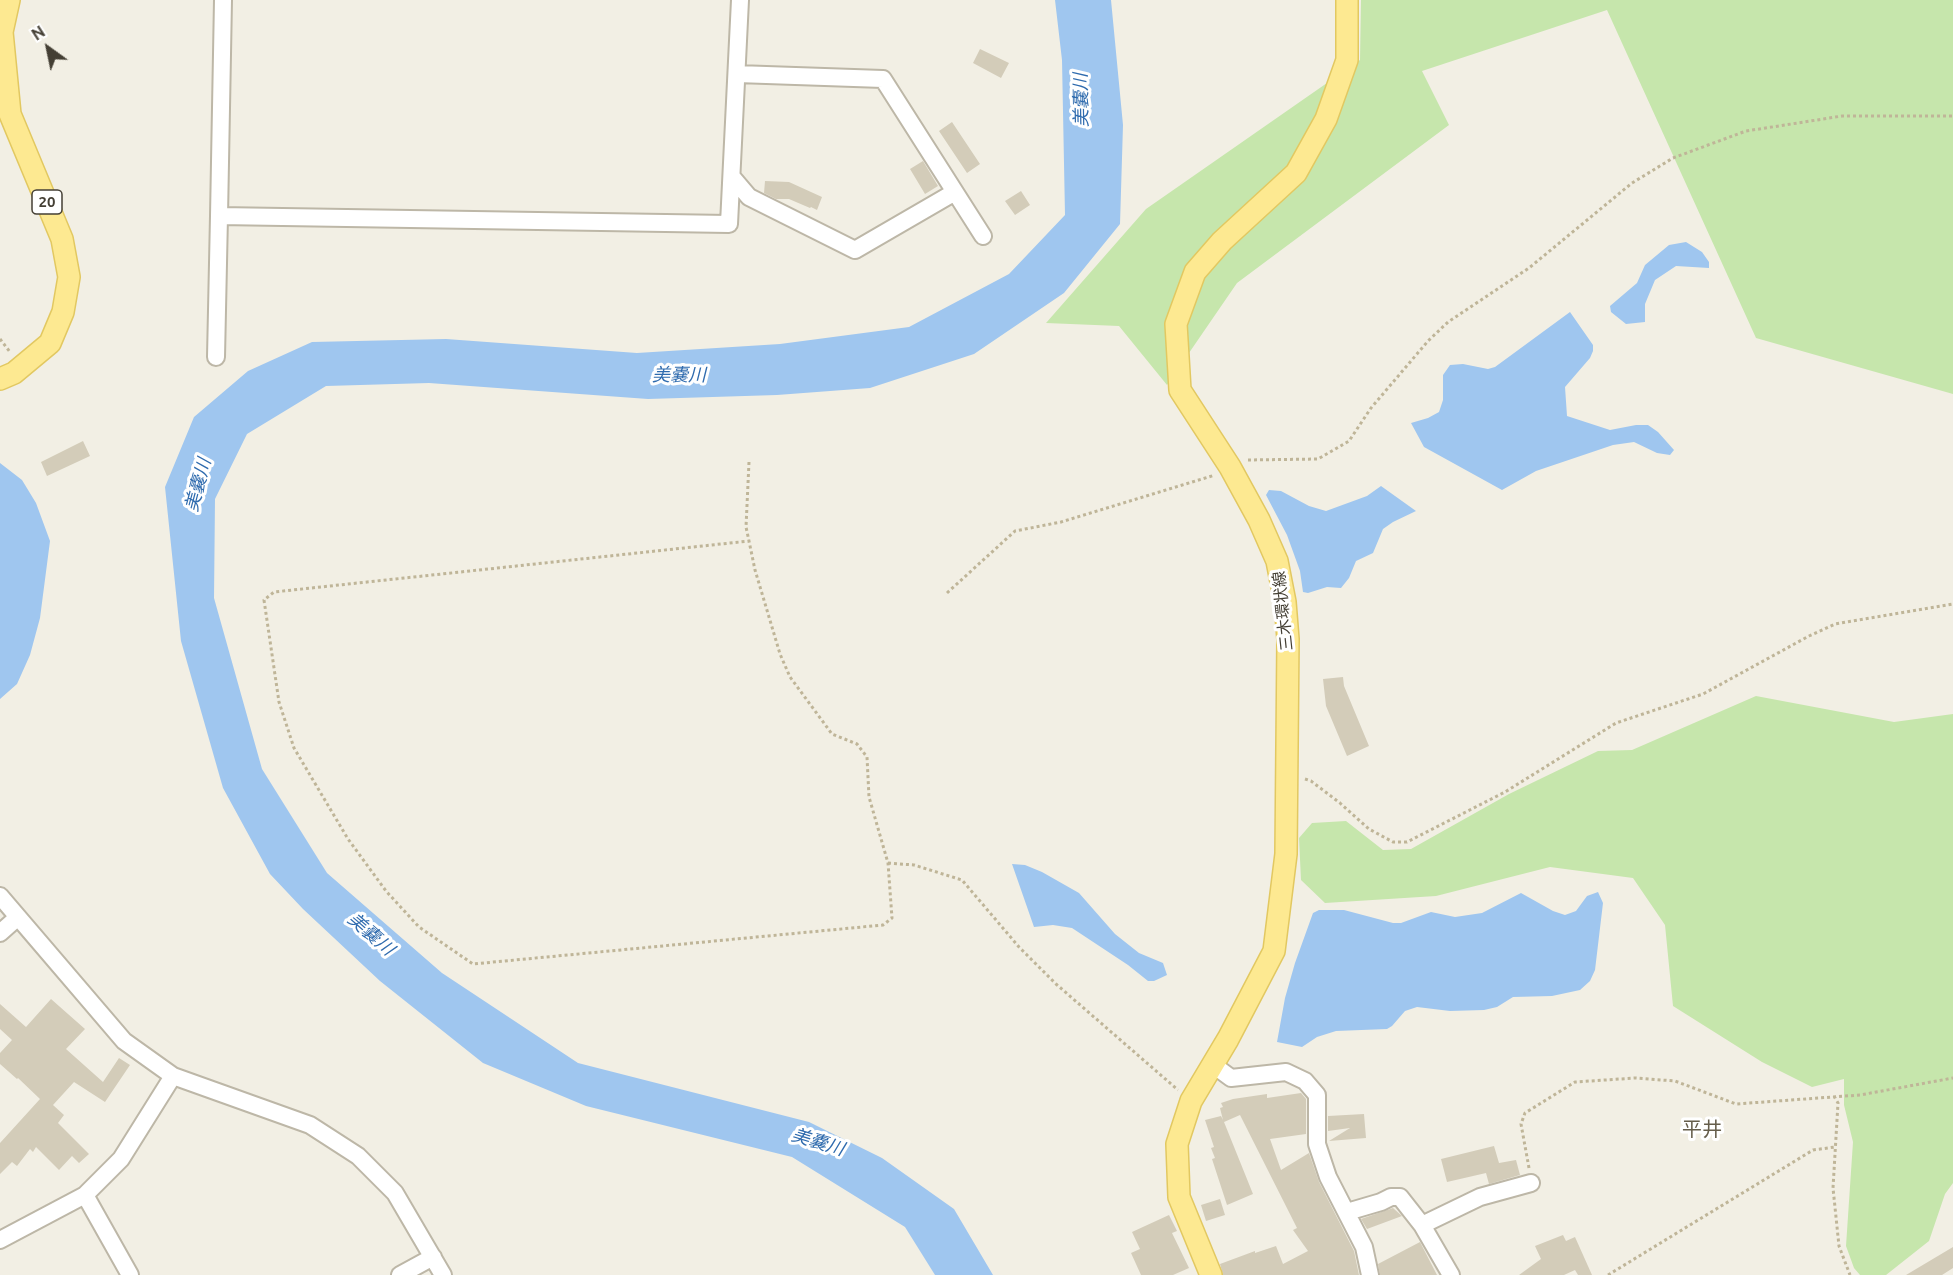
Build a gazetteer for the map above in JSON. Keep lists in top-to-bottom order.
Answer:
{
  "streets": {
    "main road": ["20", "三木環状線"]
  },
  "districts": ["平井"],
  "water": ["美嚢川"],
  "north": "top left"
}
